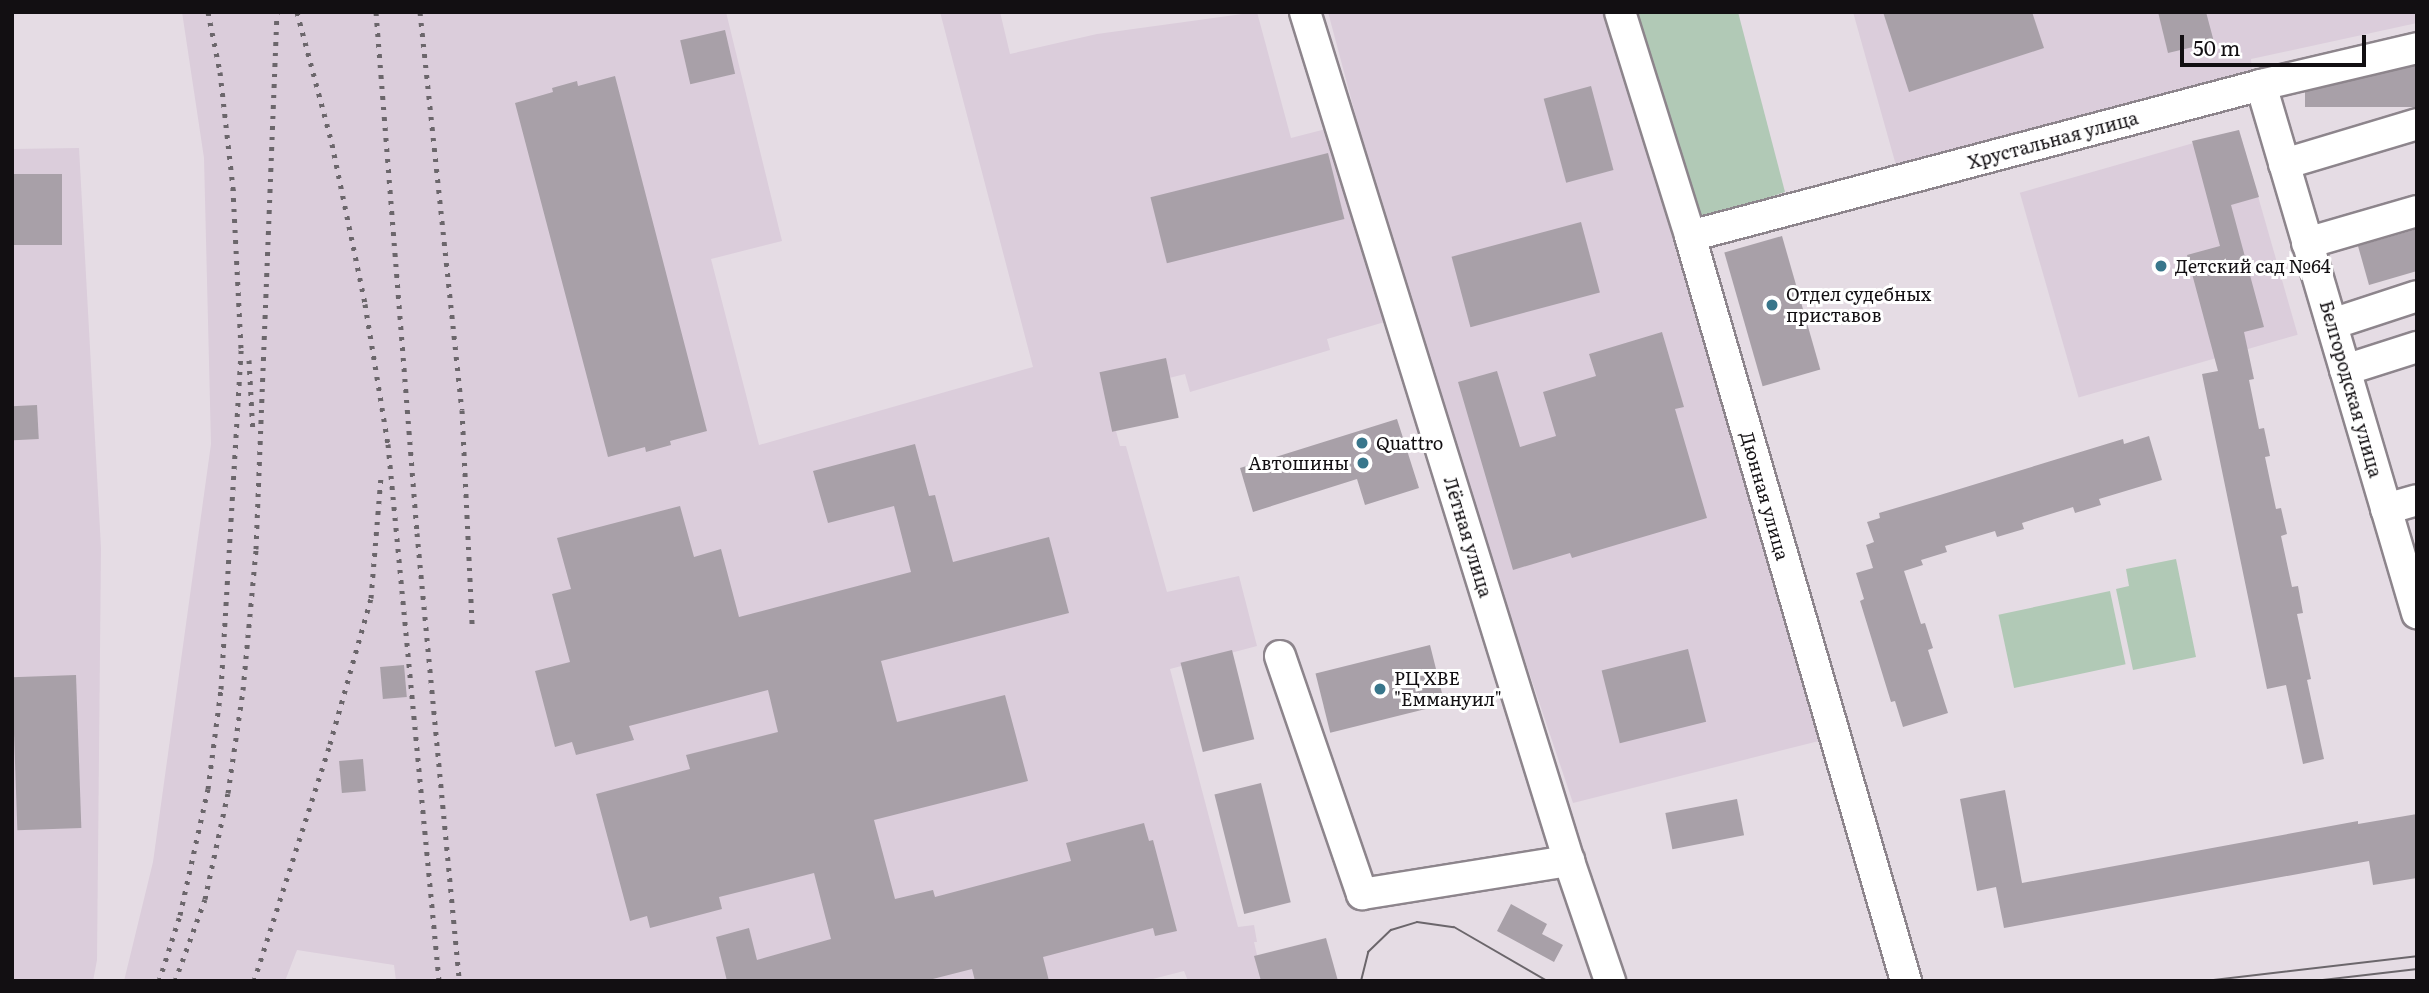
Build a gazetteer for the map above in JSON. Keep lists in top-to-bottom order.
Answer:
{
  "streets": {
    "street": [
      "Хрустальная улица",
      "Белгородская улица",
      "Дюнная улица",
      "Лётная улица"
    ]
  },
  "crossings": [
    ["Хрустальная улица", "Белгородская улица"],
    ["Хрустальная улица", "Дюнная улица"]
  ],
  "places": [
    "Детский сад №64",
    "Отдел судебных приставов",
    "Quattro",
    "Автошины",
    "РЦ ХВЕ \"Еммануил\""
  ],
  "scale_bar": "50 m"
}
